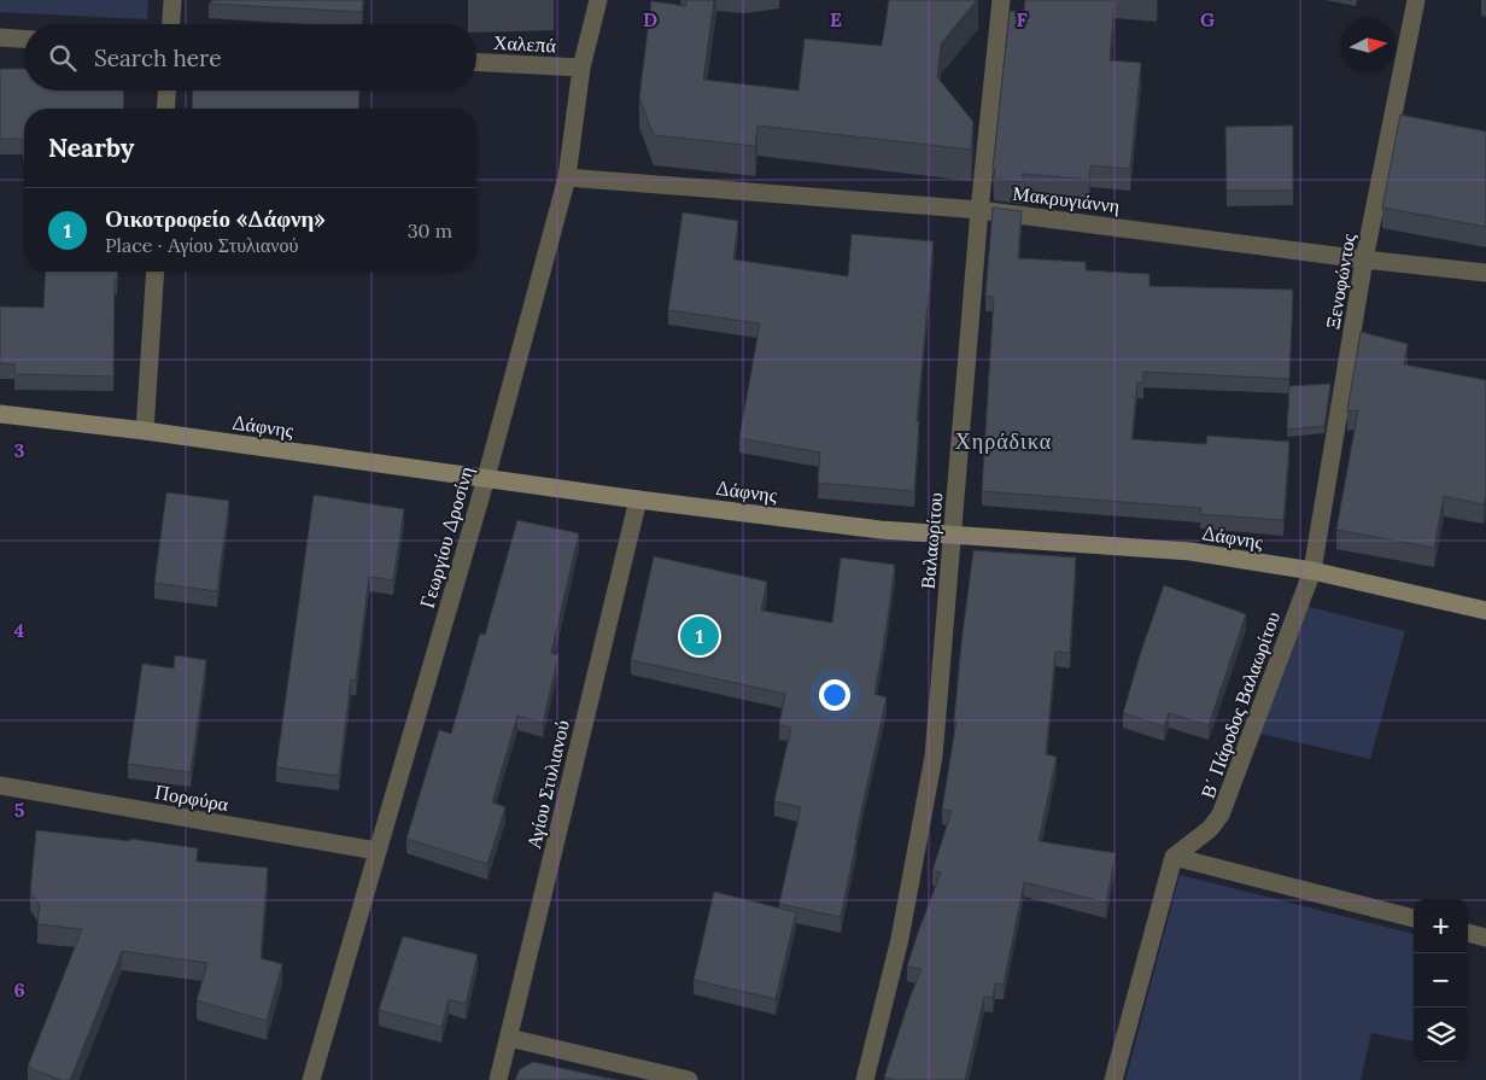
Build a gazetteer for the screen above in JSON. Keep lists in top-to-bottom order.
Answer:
{
  "streets": {
    "street": [
      "Χαλεπά",
      "Μακρυγιάννη",
      "Ξενοφώντος",
      "Δάφνης",
      "Γεωργίου Δροσίνη",
      "Βαλαωρίτου",
      "Β΄ Πάροδος Βαλαωρίτου",
      "Αγίου Στυλιανού",
      "Πορφύρα"
    ]
  },
  "crossings": [
    ["Χαλεπά", "Γεωργίου Δροσίνη"],
    ["Μακρυγιάννη", "Ξενοφώντος"],
    ["Μακρυγιάννη", "Γεωργίου Δροσίνη"],
    ["Μακρυγιάννη", "Βαλαωρίτου"],
    ["Ξενοφώντος", "Δάφνης"],
    ["Ξενοφώντος", "Β΄ Πάροδος Βαλαωρίτου"],
    ["Δάφνης", "Γεωργίου Δροσίνη"],
    ["Δάφνης", "Βαλαωρίτου"],
    ["Δάφνης", "Β΄ Πάροδος Βαλαωρίτου"],
    ["Δάφνης", "Αγίου Στυλιανού"],
    ["Γεωργίου Δροσίνη", "Πορφύρα"]
  ],
  "districts": ["Χηράδικα"],
  "north": "right",
  "page": {
    "search": "Search here",
    "heading": "Nearby",
    "list": [
      {
        "mark": "1",
        "name": "Οικοτροφείο «Δάφνη»",
        "note": "Place · Αγίου Στυλιανού",
        "value": "30 m"
      }
    ],
    "pins": "1",
    "map_buttons": ["+", "−"]
  },
  "grid": {
    "columns": [
      "D",
      "E",
      "F",
      "G"
    ],
    "rows": [
      "3",
      "4",
      "5",
      "6"
    ]
  }
}
